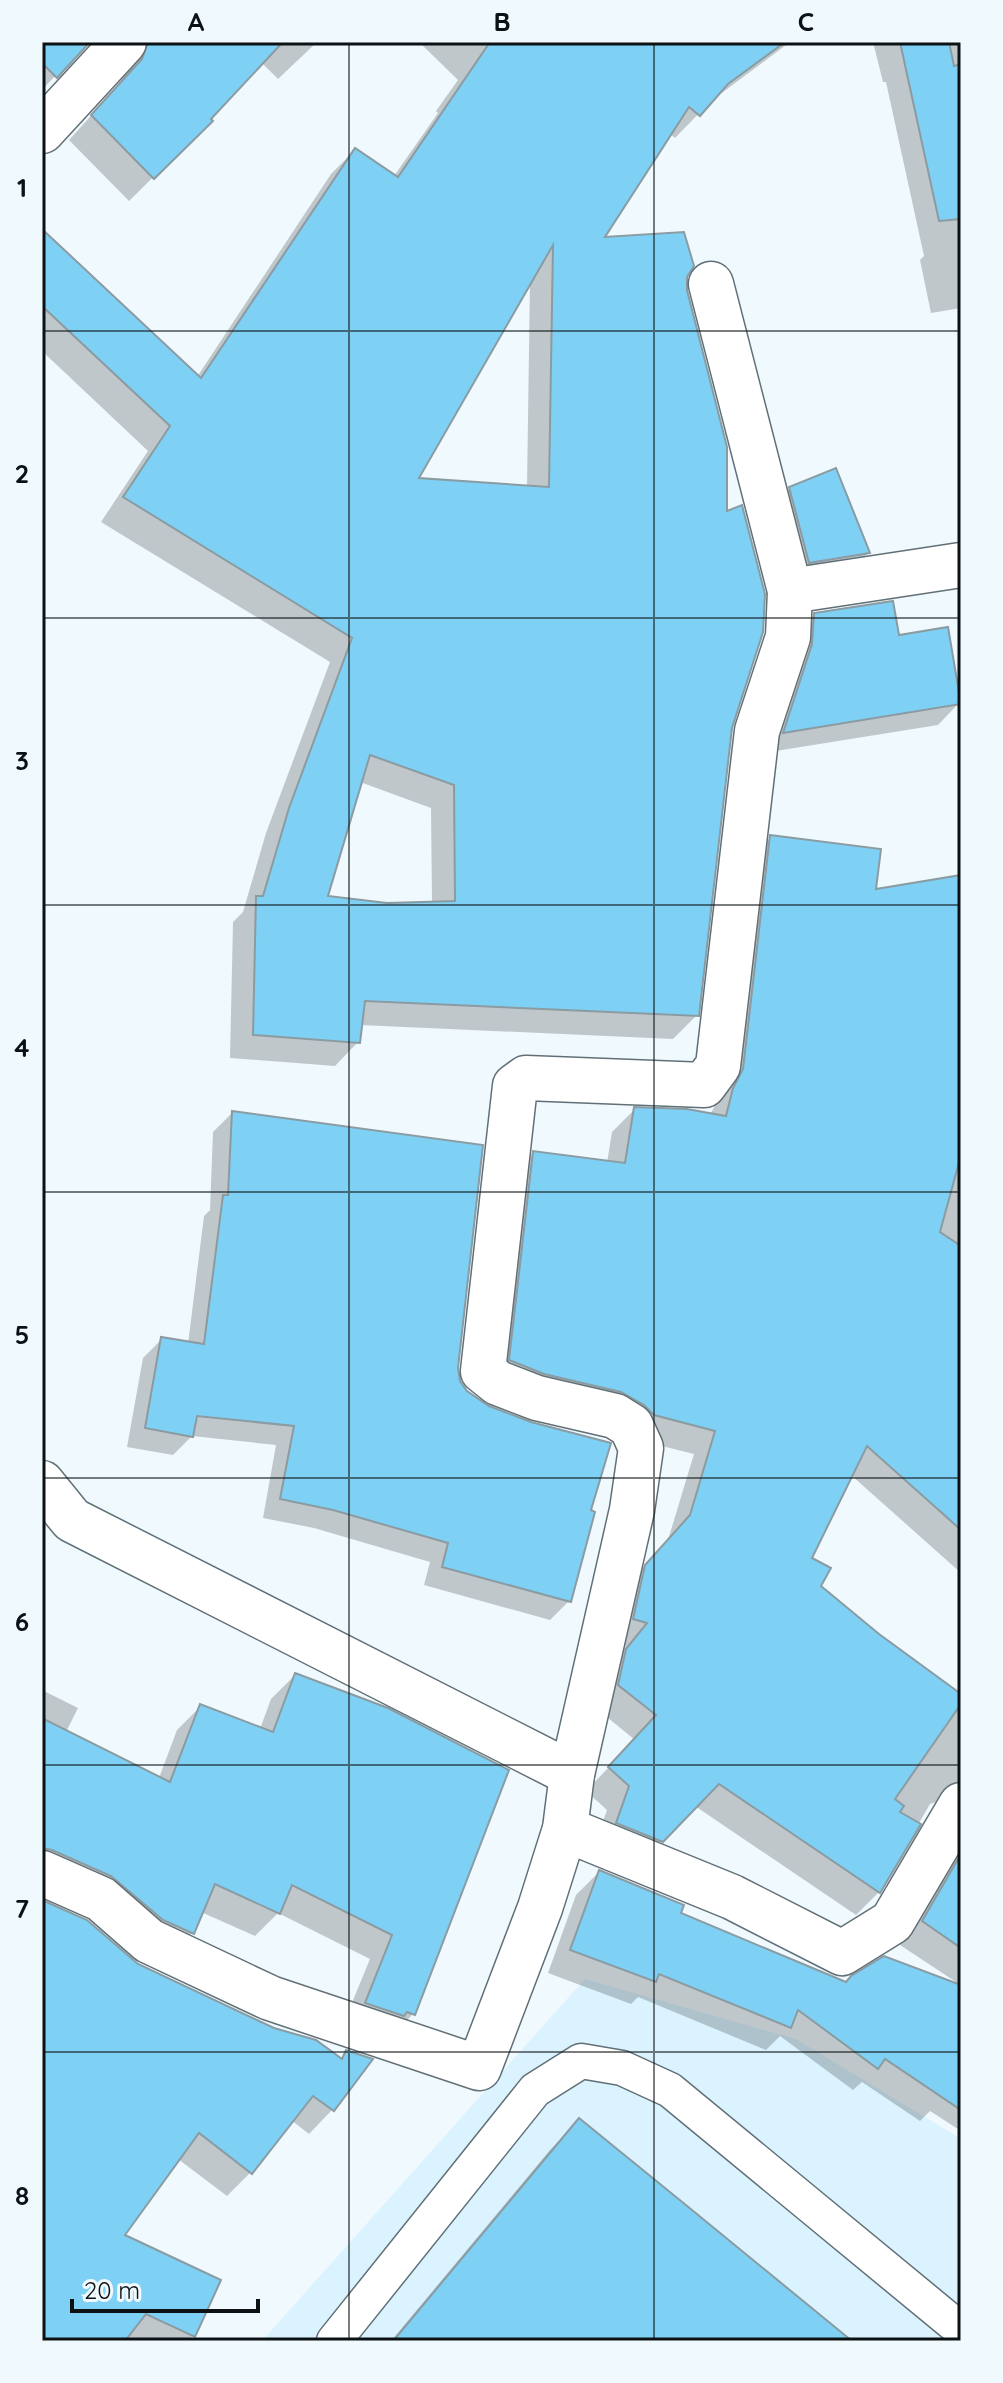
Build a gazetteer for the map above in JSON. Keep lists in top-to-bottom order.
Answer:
{
  "scale_bar": "20 m",
  "grid": {
    "columns": ["A", "B", "C"],
    "rows": [
      "1",
      "2",
      "3",
      "4",
      "5",
      "6",
      "7",
      "8"
    ]
  }
}
